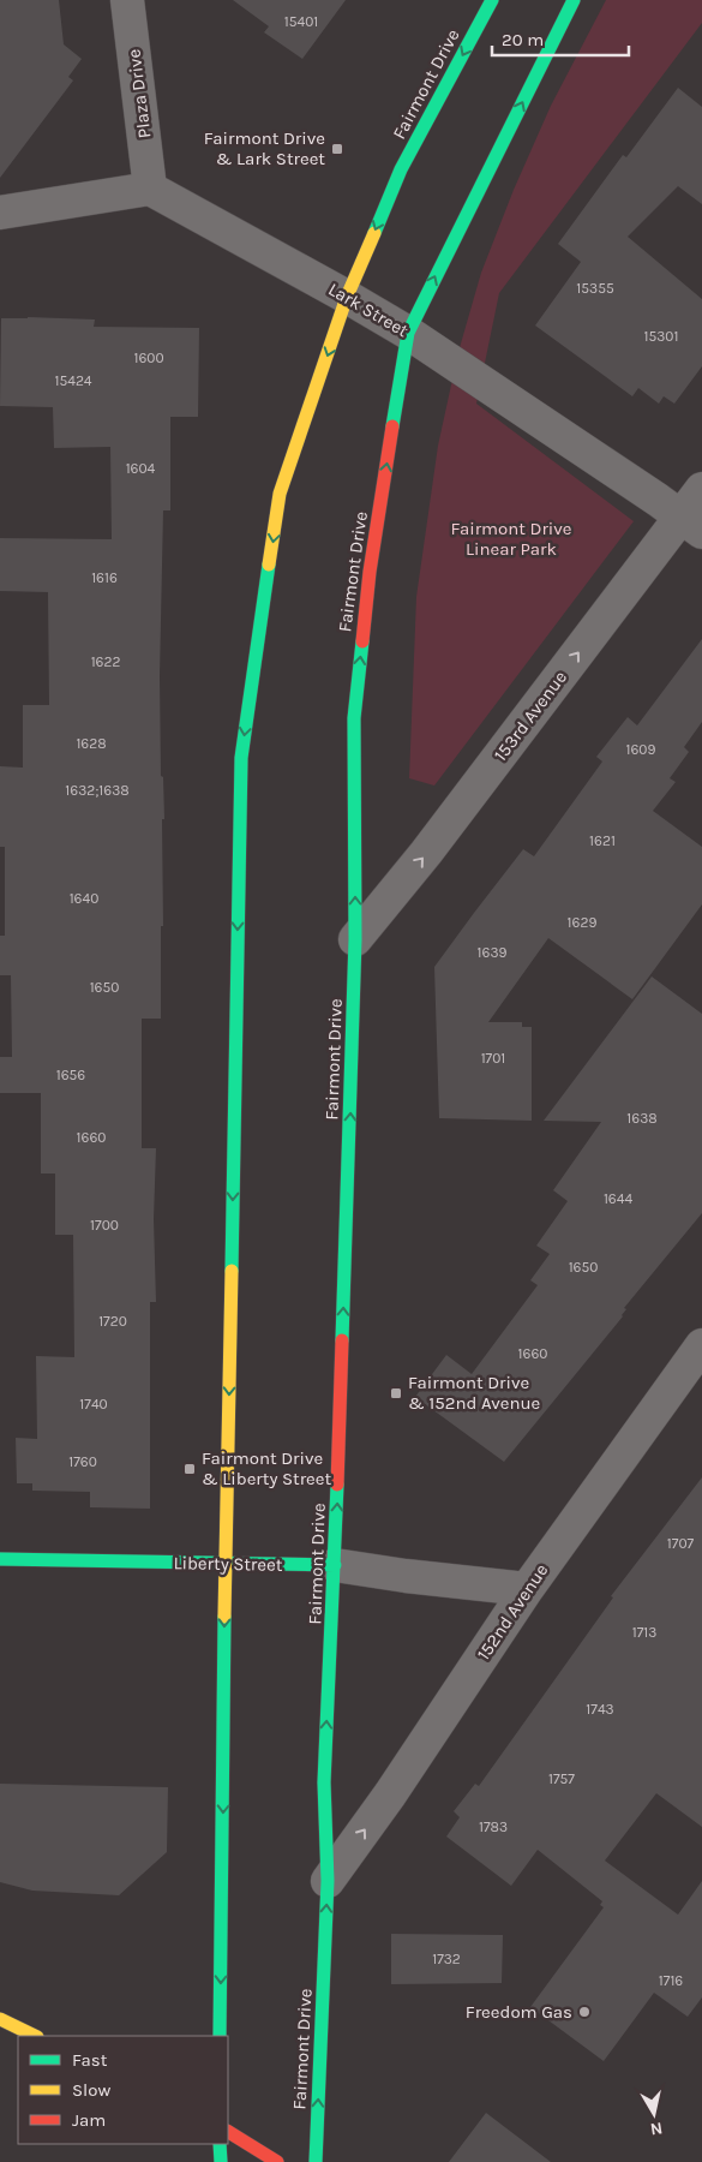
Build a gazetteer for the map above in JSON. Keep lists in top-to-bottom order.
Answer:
{
  "streets": {
    "main road": ["Fairmont Drive", "Liberty Street"],
    "street": [
      "Plaza Drive",
      "Lark Street",
      "153rd Avenue",
      "152nd Avenue"
    ]
  },
  "crossings": [
    ["Fairmont Drive", "Lark Street"],
    ["Fairmont Drive", "153rd Avenue"],
    ["Fairmont Drive", "Liberty Street"],
    ["Fairmont Drive", "152nd Avenue"],
    ["Plaza Drive", "Lark Street"],
    ["Lark Street", "153rd Avenue"],
    ["Liberty Street", "152nd Avenue"]
  ],
  "one_way": ["153rd Avenue", "152nd Avenue"],
  "parks": ["Fairmont Drive Linear Park"],
  "places": {
    "transit": ["Fairmont Drive & Lark Street", "Fairmont Drive & 152nd Avenue", "Fairmont Drive & Liberty Street"],
    "other": ["Freedom Gas"]
  },
  "house_numbers": [
    "15401",
    "15355",
    "15301",
    "1600",
    "15424",
    "1604",
    "1616",
    "1622",
    "1628",
    "1609",
    "1632;1638",
    "1621",
    "1640",
    "1629",
    "1639",
    "1650",
    "1701",
    "1656",
    "1638",
    "1660",
    "1644",
    "1700",
    "1650",
    "1720",
    "1660",
    "1740",
    "1760",
    "1707",
    "1713",
    "1743",
    "1757",
    "1783",
    "1732",
    "1716"
  ],
  "legend": ["Fast", "Slow", "Jam"],
  "scale_bar": "20 m",
  "north": "bottom"
}
